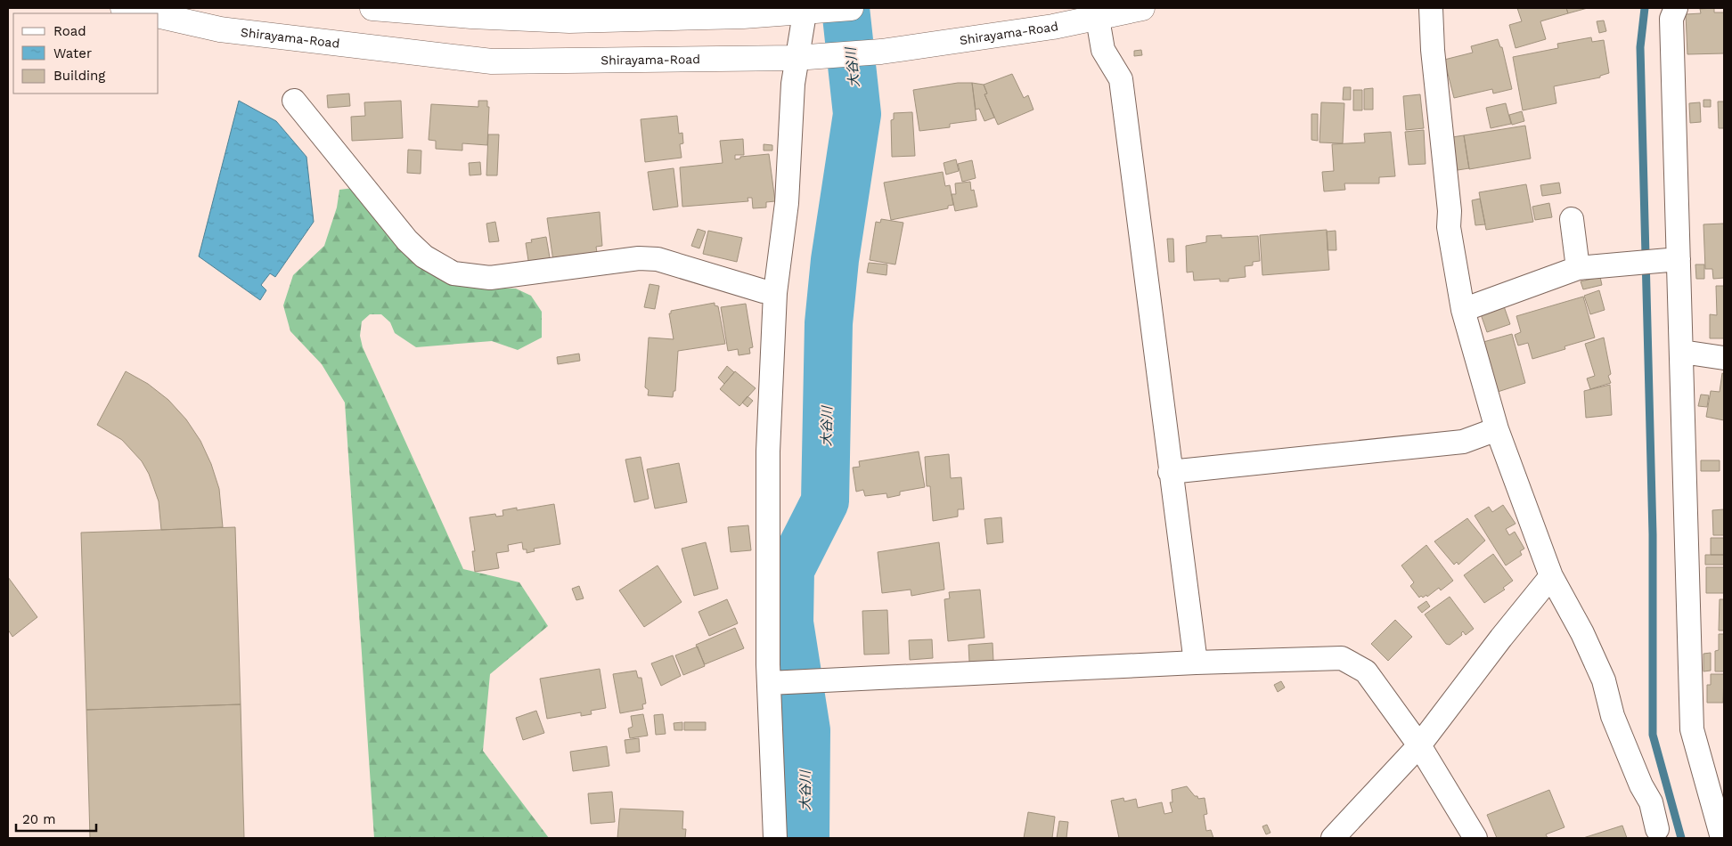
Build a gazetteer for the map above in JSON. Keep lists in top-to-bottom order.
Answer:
{
  "streets": {
    "street": ["Shirayama-Road"]
  },
  "water": ["大谷川"],
  "legend": ["Road", "Water", "Building"],
  "scale_bar": "20 m"
}
